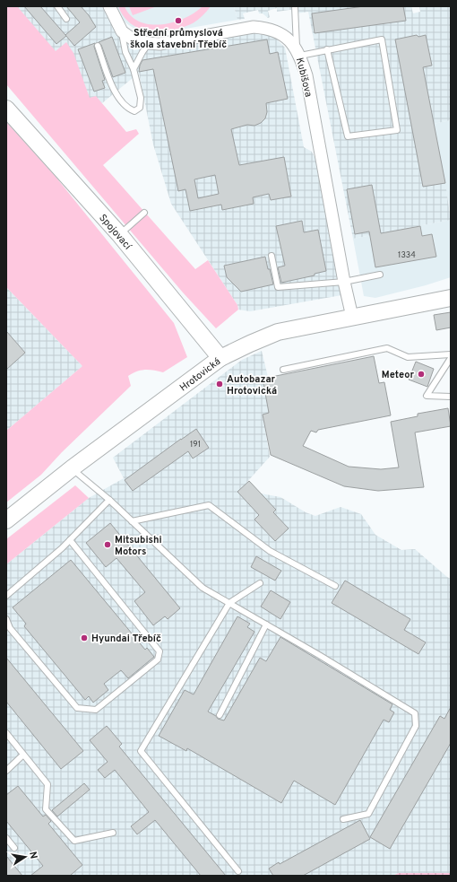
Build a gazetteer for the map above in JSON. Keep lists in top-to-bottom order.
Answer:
{
  "streets": {
    "main road": ["Spojovací", "Hrotovická"],
    "street": ["Kubišova"]
  },
  "crossings": [
    ["Kubišova", "Hrotovická"],
    ["Spojovací", "Hrotovická"]
  ],
  "places": [
    "Střední průmyslová škola stavební Třebíč",
    "Meteor",
    "Autobazar Hrotovická",
    "Mitsubishi Motors",
    "Hyundai Třebíč"
  ],
  "house_numbers": ["1334", "191"],
  "north": "right"
}
